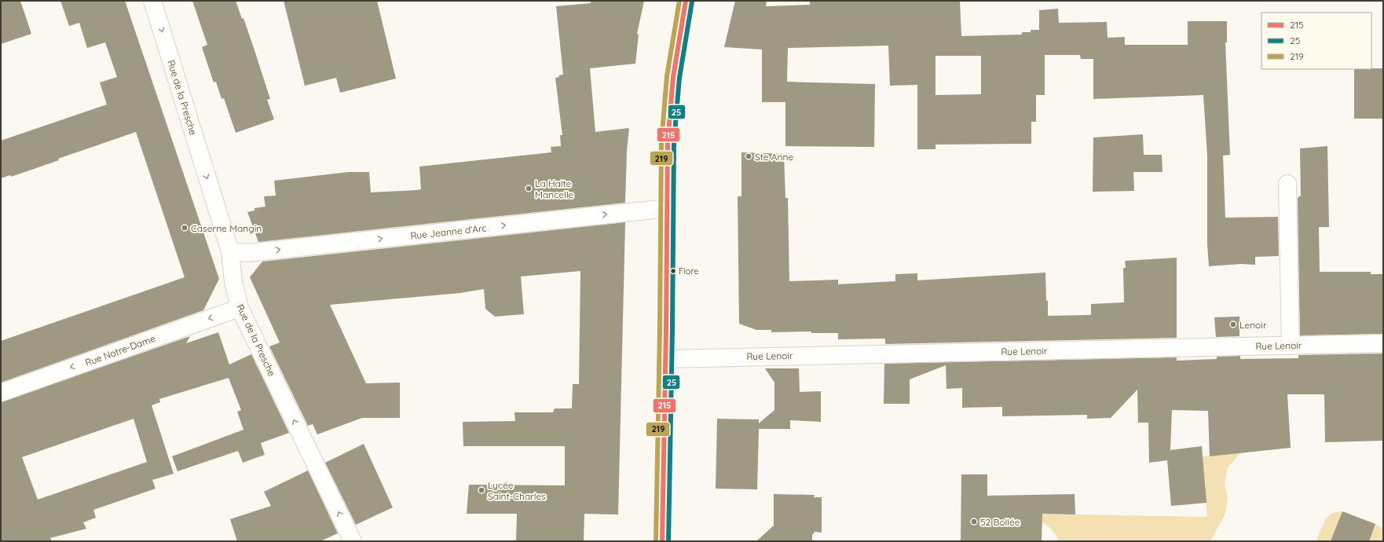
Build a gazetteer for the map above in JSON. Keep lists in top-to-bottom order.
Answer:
{
  "streets": {
    "street": [
      "Rue de la Presche",
      "Rue Jeanne d'Arc",
      "Rue Lenoir",
      "Rue Notre-Dame"
    ]
  },
  "crossings": [
    ["Rue de la Presche", "Rue Jeanne d'Arc"],
    ["Rue de la Presche", "Rue Notre-Dame"]
  ],
  "one_way": ["Rue Jeanne d'Arc", "Rue Notre-Dame"],
  "places": [
    "Ste Anne",
    "La Halte Mancelle",
    "Caserne Mangin",
    "Flore",
    "Lenoir",
    "Lycée Saint-Charles",
    "52 Bollée"
  ],
  "lines": ["transit line 215", "transit line 219", "transit line 25"],
  "legend": ["215", "25", "219"]
}
